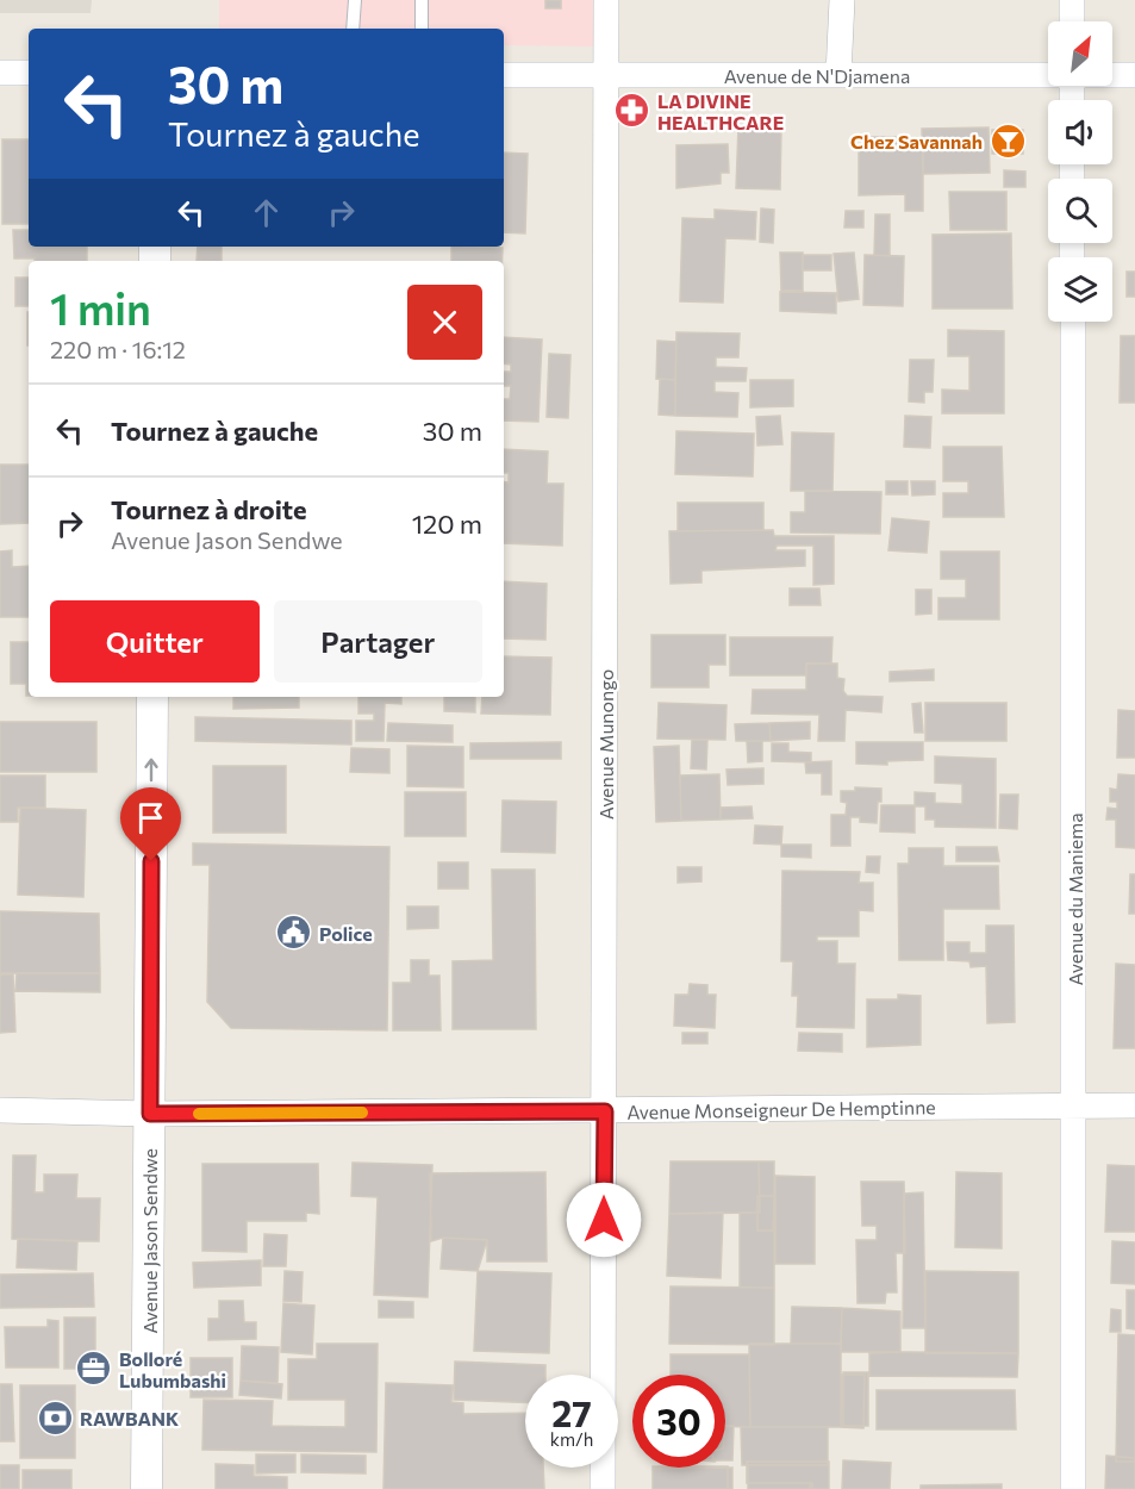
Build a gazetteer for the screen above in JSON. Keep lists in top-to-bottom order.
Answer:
{
  "streets": {
    "street": [
      "Avenue de N'Djamena",
      "Avenue Munongo",
      "Avenue du Maniema",
      "Avenue Monseigneur De Hemptinne",
      "Avenue Jason Sendwe"
    ]
  },
  "crossings": [
    ["Avenue de N'Djamena", "Avenue Munongo"],
    ["Avenue Munongo", "Avenue Monseigneur De Hemptinne"],
    ["Avenue du Maniema", "Avenue Monseigneur De Hemptinne"],
    ["Avenue Monseigneur De Hemptinne", "Avenue Jason Sendwe"]
  ],
  "one_way": ["Avenue Jason Sendwe"],
  "places": {
    "pharmacy": ["LA DIVINE HEALTHCARE"],
    "bar": ["Chez Savannah"],
    "public building": ["Police"],
    "office": ["Bolloré Lubumbashi"],
    "bank": ["RAWBANK"]
  },
  "north": "top right",
  "page": {
    "turn": ["30 m", "Tournez à gauche"],
    "heading": ["1 min", "220 m · 16:12"],
    "list": [
      {
        "name": "Tournez à gauche",
        "value": "30 m"
      },
      {
        "name": "Tournez à droite",
        "note": "Avenue Jason Sendwe",
        "value": "120 m"
      }
    ],
    "buttons": ["Quitter", "Partager"],
    "speed": "27 km/h",
    "limit": "30"
  }
}
